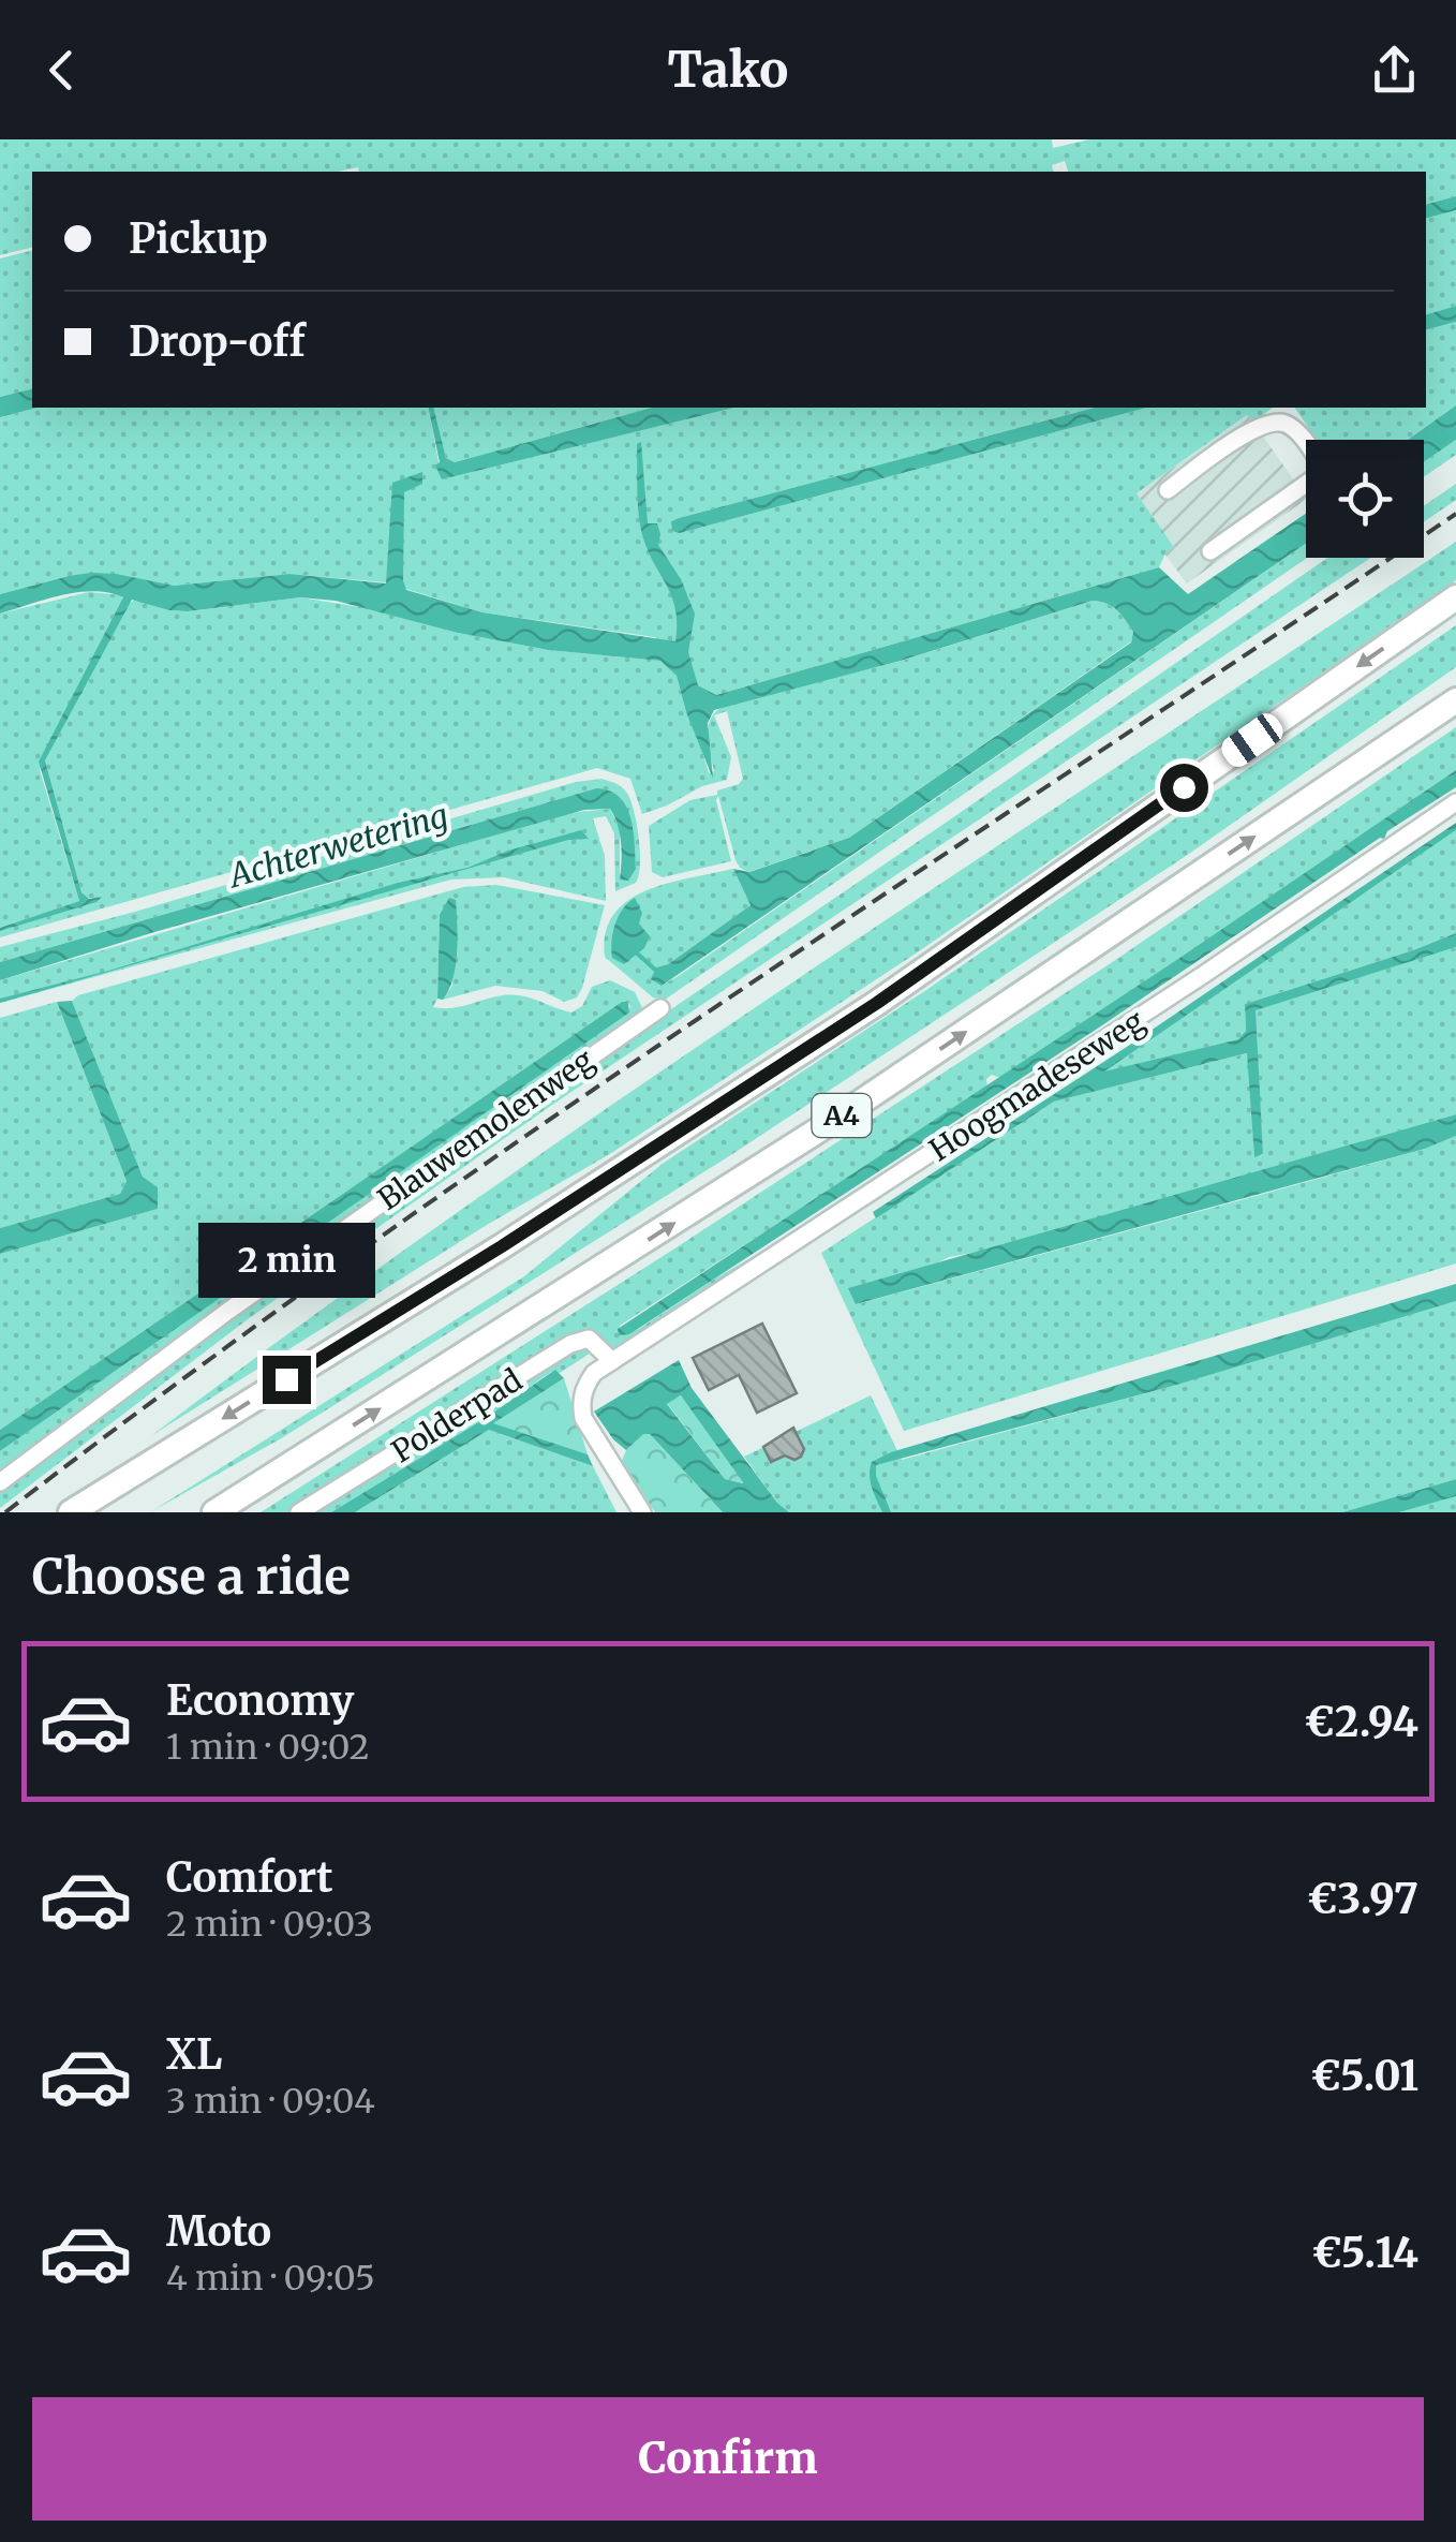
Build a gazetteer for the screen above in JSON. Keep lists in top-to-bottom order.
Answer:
{
  "streets": {
    "highway": ["A4"],
    "street": ["Hoogmadeseweg", "Blauwemolenweg", "Polderpad"]
  },
  "crossings": [
    ["Hoogmadeseweg", "Polderpad"]
  ],
  "water": ["Achterwetering"],
  "page": {
    "header": "Tako",
    "banner": ["Pickup", "Drop-off"],
    "bubble": "2 min",
    "heading": "Choose a ride",
    "list": [
      {
        "name": "Economy",
        "note": "1 min · 09:02",
        "value": "€2.94"
      },
      {
        "name": "Comfort",
        "note": "2 min · 09:03",
        "value": "€3.97"
      },
      {
        "name": "XL",
        "note": "3 min · 09:04",
        "value": "€5.01"
      },
      {
        "name": "Moto",
        "note": "4 min · 09:05",
        "value": "€5.14"
      }
    ],
    "buttons": "Confirm"
  }
}
